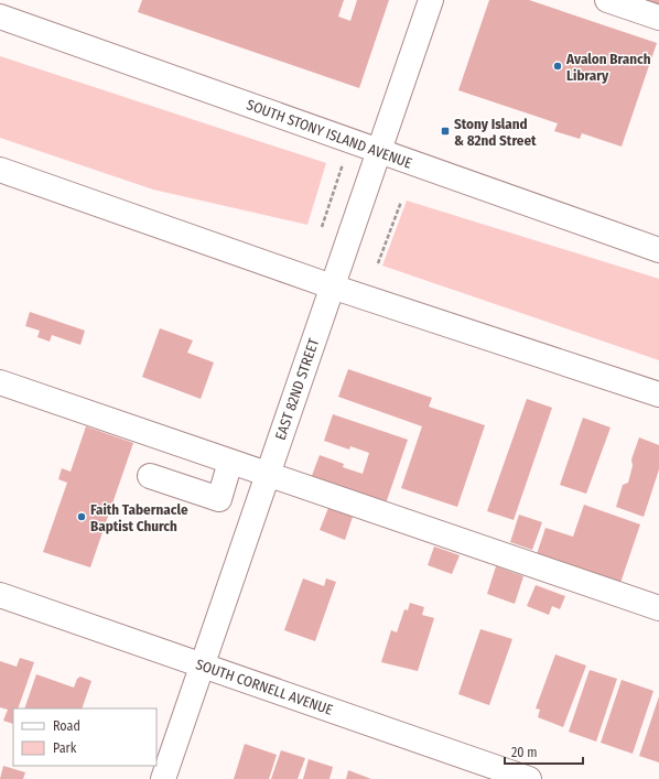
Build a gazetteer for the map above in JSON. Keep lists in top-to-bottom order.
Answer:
{
  "streets": {
    "main road": ["SOUTH STONY ISLAND AVENUE", "EAST 82ND STREET", "SOUTH CORNELL AVENUE"]
  },
  "crossings": [
    ["SOUTH STONY ISLAND AVENUE", "EAST 82ND STREET"],
    ["EAST 82ND STREET", "SOUTH CORNELL AVENUE"]
  ],
  "places": {
    "other": ["Avalon Branch Library", "Faith Tabernacle Baptist Church"],
    "transit": ["Stony Island & 82nd Street"]
  },
  "legend": ["Road", "Park"],
  "scale_bar": "20 m"
}
